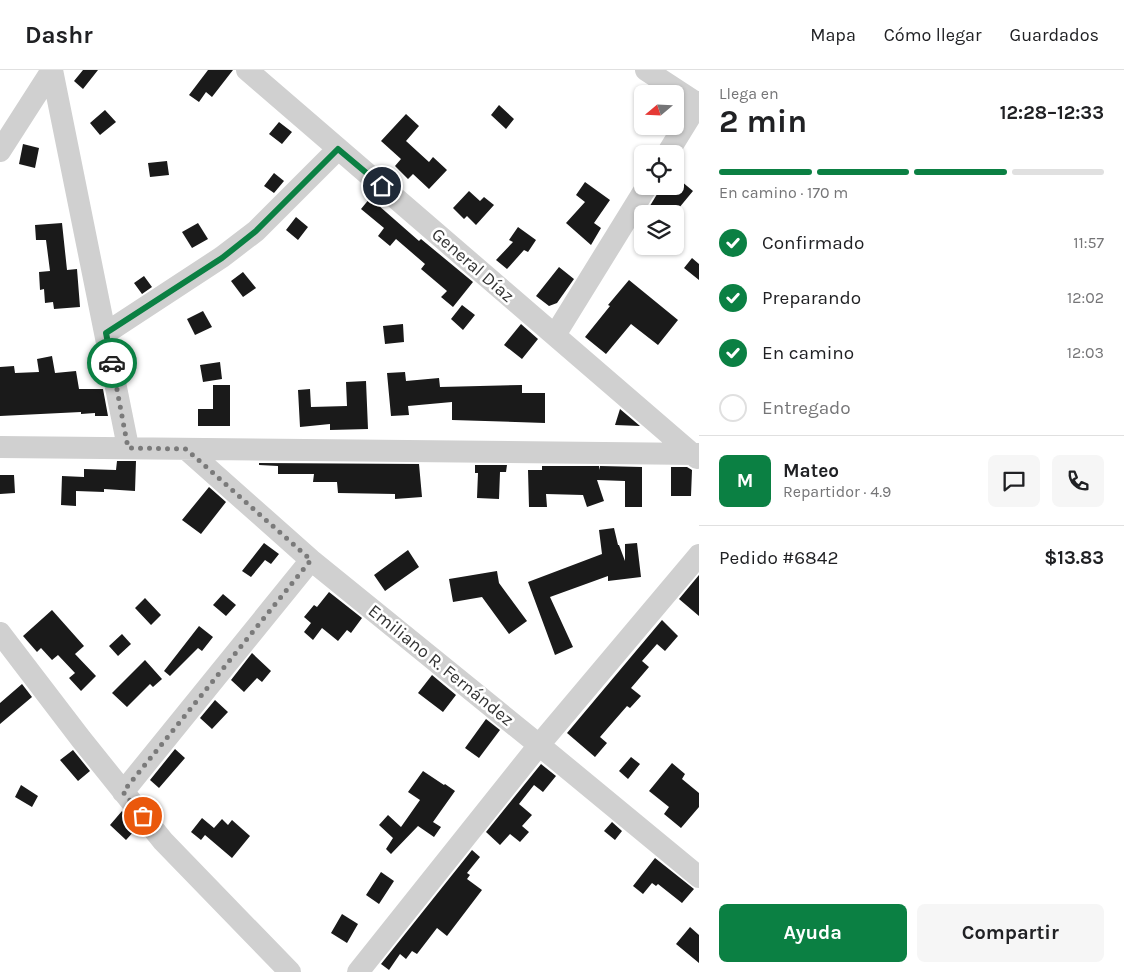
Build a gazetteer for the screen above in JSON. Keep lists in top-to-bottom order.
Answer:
{
  "streets": {
    "street": ["General Díaz", "Emiliano R. Fernández"]
  },
  "north": "left",
  "page": {
    "header": "Dashr",
    "nav": ["Mapa", "Cómo llegar", "Guardados"],
    "heading": ["2 min", "Llega en", "12:28–12:33"],
    "panel": [
      "Mateo",
      "Repartidor · 4.9",
      "Pedido #6842",
      "$13.83"
    ],
    "bar": "En camino · 170 m",
    "list": [
      ["Confirmado", "11:57"],
      ["Preparando", "12:02"],
      ["En camino", "12:03"],
      "Entregado"
    ],
    "round": "M",
    "buttons": ["Ayuda", "Compartir"]
  }
}
